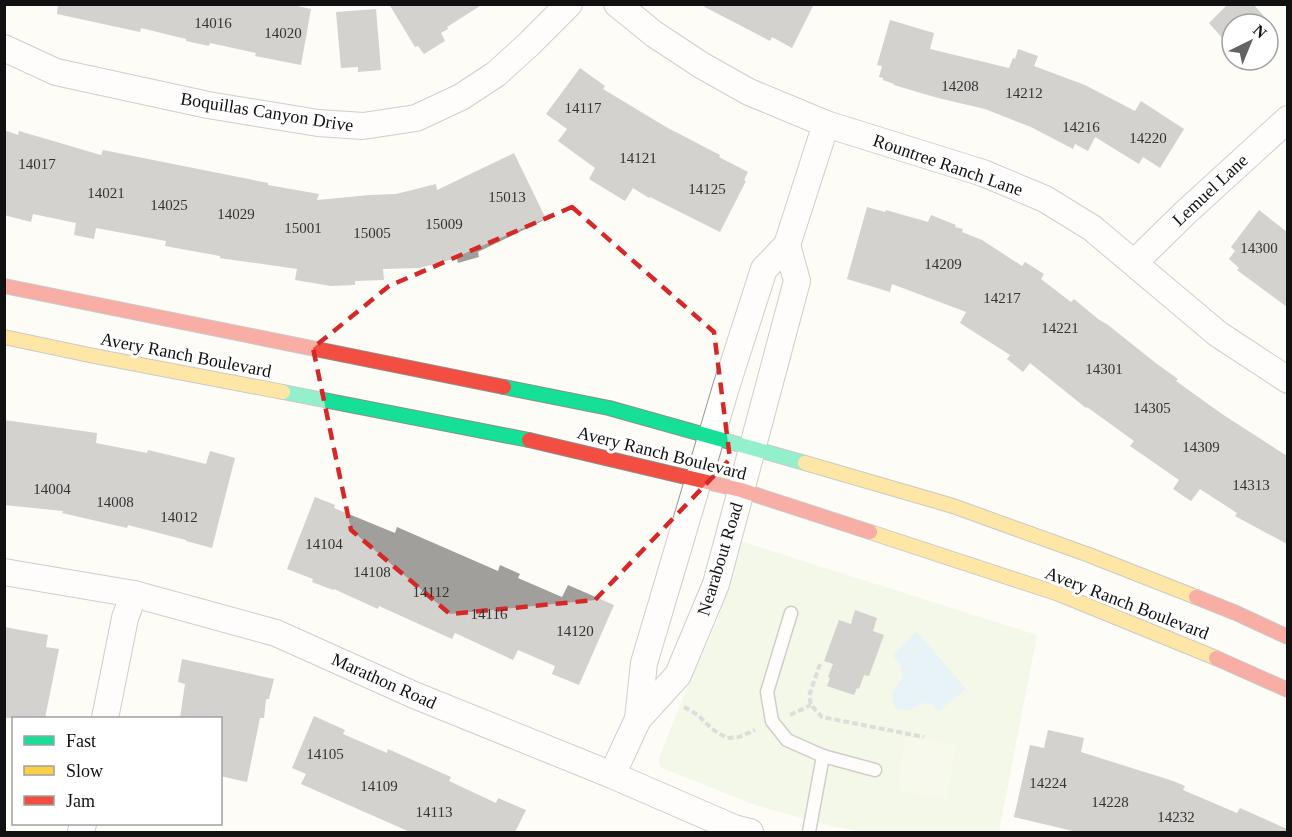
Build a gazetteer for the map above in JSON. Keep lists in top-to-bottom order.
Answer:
{
  "streets": {
    "main road": ["Avery Ranch Boulevard"],
    "street": [
      "Boquillas Canyon Drive",
      "Rountree Ranch Lane",
      "Lemuel Lane",
      "Nearabout Road",
      "Marathon Road"
    ]
  },
  "crossings": [
    ["Rountree Ranch Lane", "Lemuel Lane"],
    ["Rountree Ranch Lane", "Nearabout Road"],
    ["Avery Ranch Boulevard", "Nearabout Road"],
    ["Nearabout Road", "Marathon Road"]
  ],
  "house_numbers": [
    "14016",
    "14020",
    "14208",
    "14212",
    "14117",
    "14216",
    "14220",
    "14121",
    "14017",
    "14125",
    "14021",
    "15013",
    "14025",
    "14029",
    "15009",
    "15001",
    "15005",
    "14300",
    "14209",
    "14217",
    "14221",
    "14301",
    "14305",
    "14309",
    "14313",
    "14004",
    "14008",
    "14012",
    "14104",
    "14108",
    "14112",
    "14116",
    "14120",
    "14105",
    "14224",
    "14109",
    "14228",
    "14113",
    "14232"
  ],
  "legend": ["Fast", "Slow", "Jam"],
  "north": "top right"
}
